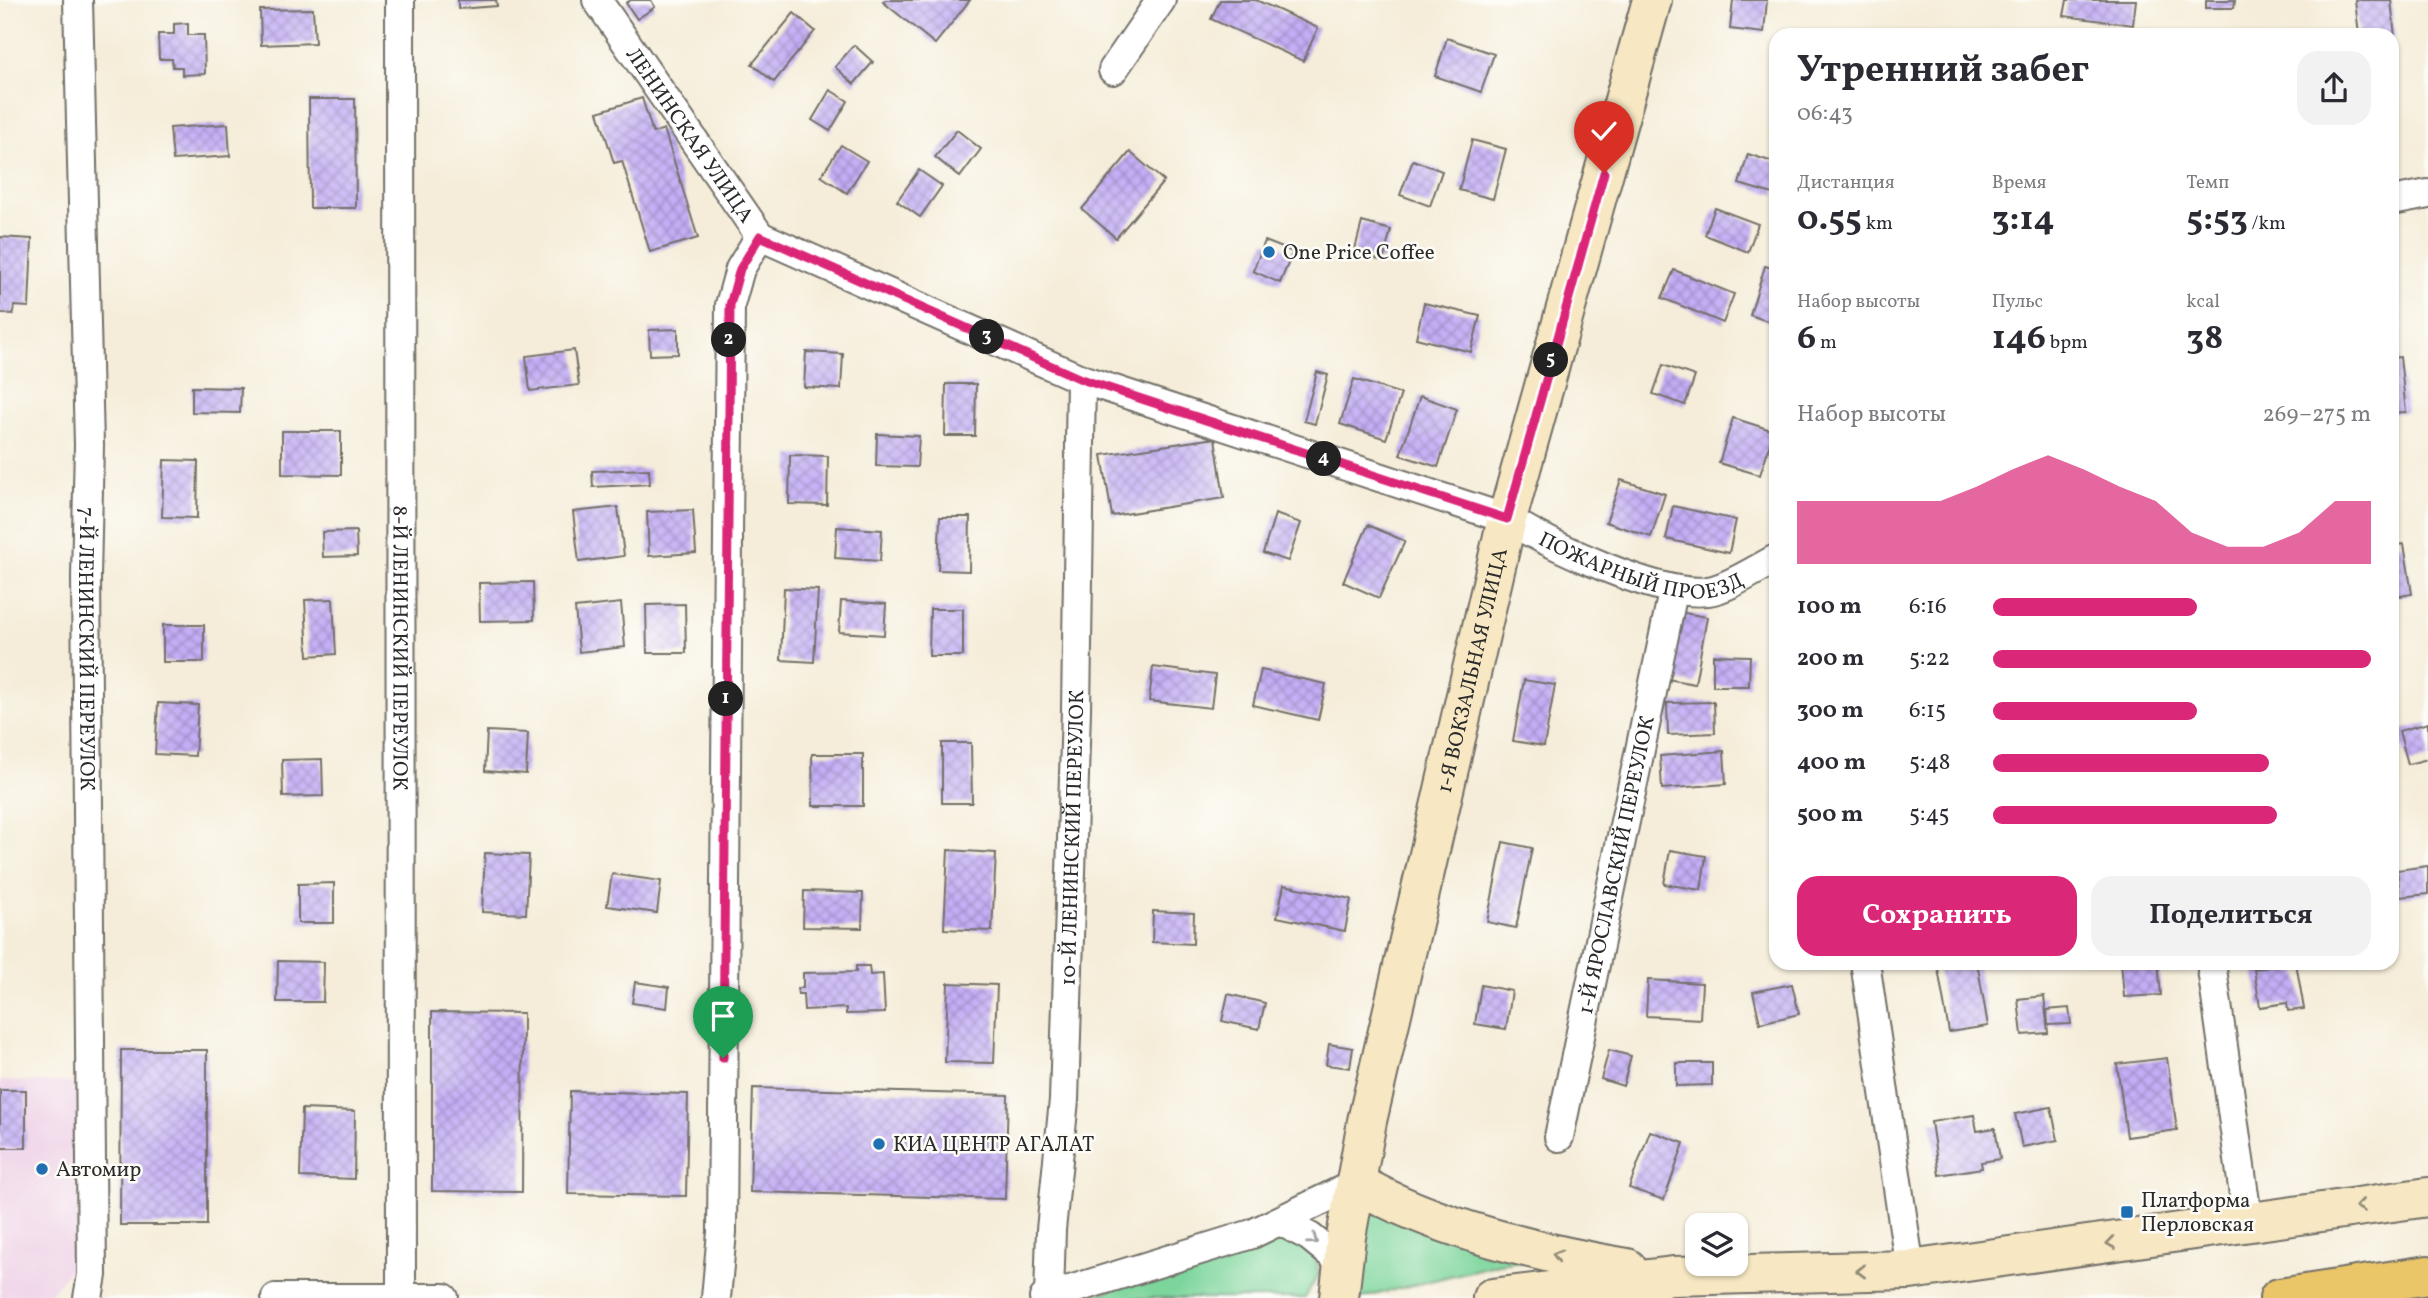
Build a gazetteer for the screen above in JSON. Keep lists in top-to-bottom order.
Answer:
{
  "streets": {
    "street": [
      "ЛЕНИНСКАЯ УЛИЦА",
      "ПОЖАРНЫЙ ПРОЕЗД",
      "8-Й ЛЕНИНСКИЙ ПЕРЕУЛОК",
      "7-Й ЛЕНИНСКИЙ ПЕРЕУЛОК",
      "1-Я ВОКЗАЛЬНАЯ УЛИЦА",
      "10-Й ЛЕНИНСКИЙ ПЕРЕУЛОК",
      "1-Й ЯРОСЛАВСКИЙ ПЕРЕУЛОК"
    ]
  },
  "crossings": [
    ["ЛЕНИНСКАЯ УЛИЦА", "ПОЖАРНЫЙ ПРОЕЗД"],
    ["ЛЕНИНСКАЯ УЛИЦА", "1-Я ВОКЗАЛЬНАЯ УЛИЦА"],
    ["ЛЕНИНСКАЯ УЛИЦА", "10-Й ЛЕНИНСКИЙ ПЕРЕУЛОК"],
    ["ПОЖАРНЫЙ ПРОЕЗД", "1-Я ВОКЗАЛЬНАЯ УЛИЦА"],
    ["ПОЖАРНЫЙ ПРОЕЗД", "1-Й ЯРОСЛАВСКИЙ ПЕРЕУЛОК"]
  ],
  "places": {
    "other": ["One Price Coffee", "КИА ЦЕНТР АГАЛАТ", "Автомир"],
    "transit": ["Платформа Перловская"]
  },
  "page": {
    "heading": ["Утренний забег", "06:43"],
    "stats": [
      ["Дистанция", "0.55 km"],
      ["Время", "3:14"],
      ["Темп", "5:53 /km"],
      ["Набор высоты", "6 m"],
      ["Пульс", "146 bpm"],
      ["kcal", "38"]
    ],
    "pins": [
      "3",
      "2",
      "5",
      "4",
      "1"
    ],
    "chart": ["Набор высоты", "269–275 m"],
    "list": [
      {
        "name": "100 m",
        "note": "6:16"
      },
      {
        "name": "200 m",
        "note": "5:22"
      },
      {
        "name": "300 m",
        "note": "6:15"
      },
      {
        "name": "400 m",
        "note": "5:48"
      },
      {
        "name": "500 m",
        "note": "5:45"
      }
    ],
    "buttons": ["Сохранить", "Поделиться"]
  }
}
